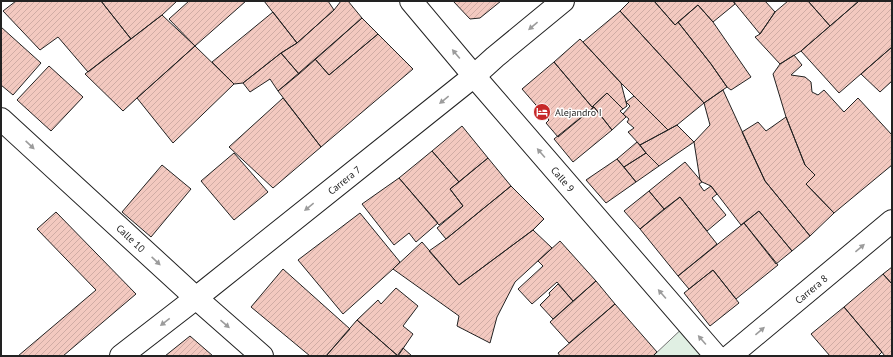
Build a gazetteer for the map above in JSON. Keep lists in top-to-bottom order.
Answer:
{
  "streets": {
    "main road": [
      "Calle 9",
      "Carrera 7",
      "Calle 10",
      "Carrera 8"
    ]
  },
  "crossings": [
    ["Calle 9", "Carrera 7"],
    ["Carrera 7", "Calle 10"]
  ],
  "one_way": [
    "Calle 9",
    "Carrera 7",
    "Calle 10",
    "Carrera 8"
  ],
  "places": {
    "hotel": ["Alejandro I"]
  }
}
